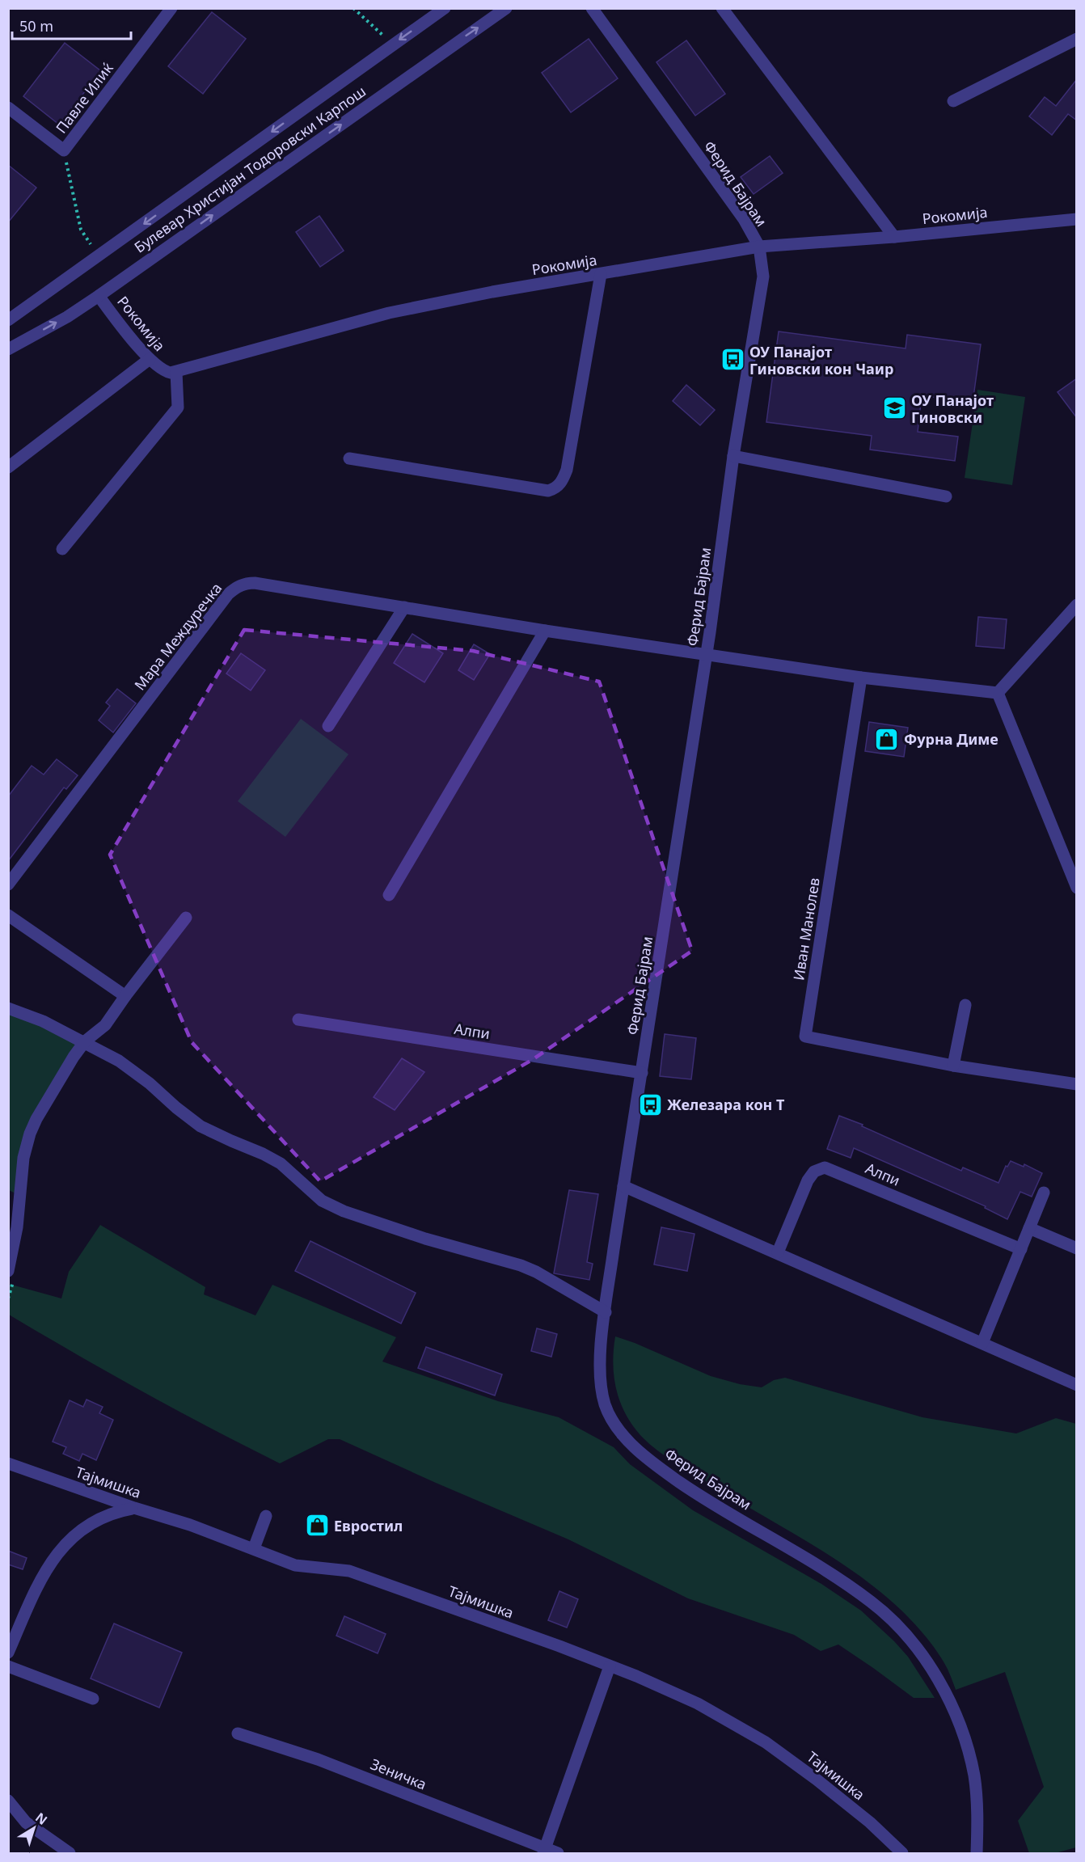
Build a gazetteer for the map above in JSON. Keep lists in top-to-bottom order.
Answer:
{
  "streets": {
    "street": [
      "Павле Илиќ",
      "Булевар Христијан Тодоровски Карпош",
      "Ферид Бајрам",
      "Рокомија",
      "Мара Междуречка",
      "Иван Манолев",
      "Алпи",
      "Тајмишка",
      "Зеничка"
    ]
  },
  "crossings": [
    ["Булевар Христијан Тодоровски Карпош", "Рокомија"],
    ["Ферид Бајрам", "Рокомија"],
    ["Ферид Бајрам", "Мара Междуречка"],
    ["Ферид Бајрам", "Алпи"]
  ],
  "places": {
    "bus stop": ["ОУ Панајот Гиновски кон Чаир", "Железара кон Т"],
    "school or university": ["ОУ Панајот Гиновски"],
    "shop": ["Фурна Диме", "Евростил"]
  },
  "scale_bar": "50 m",
  "north": "top right"
}
